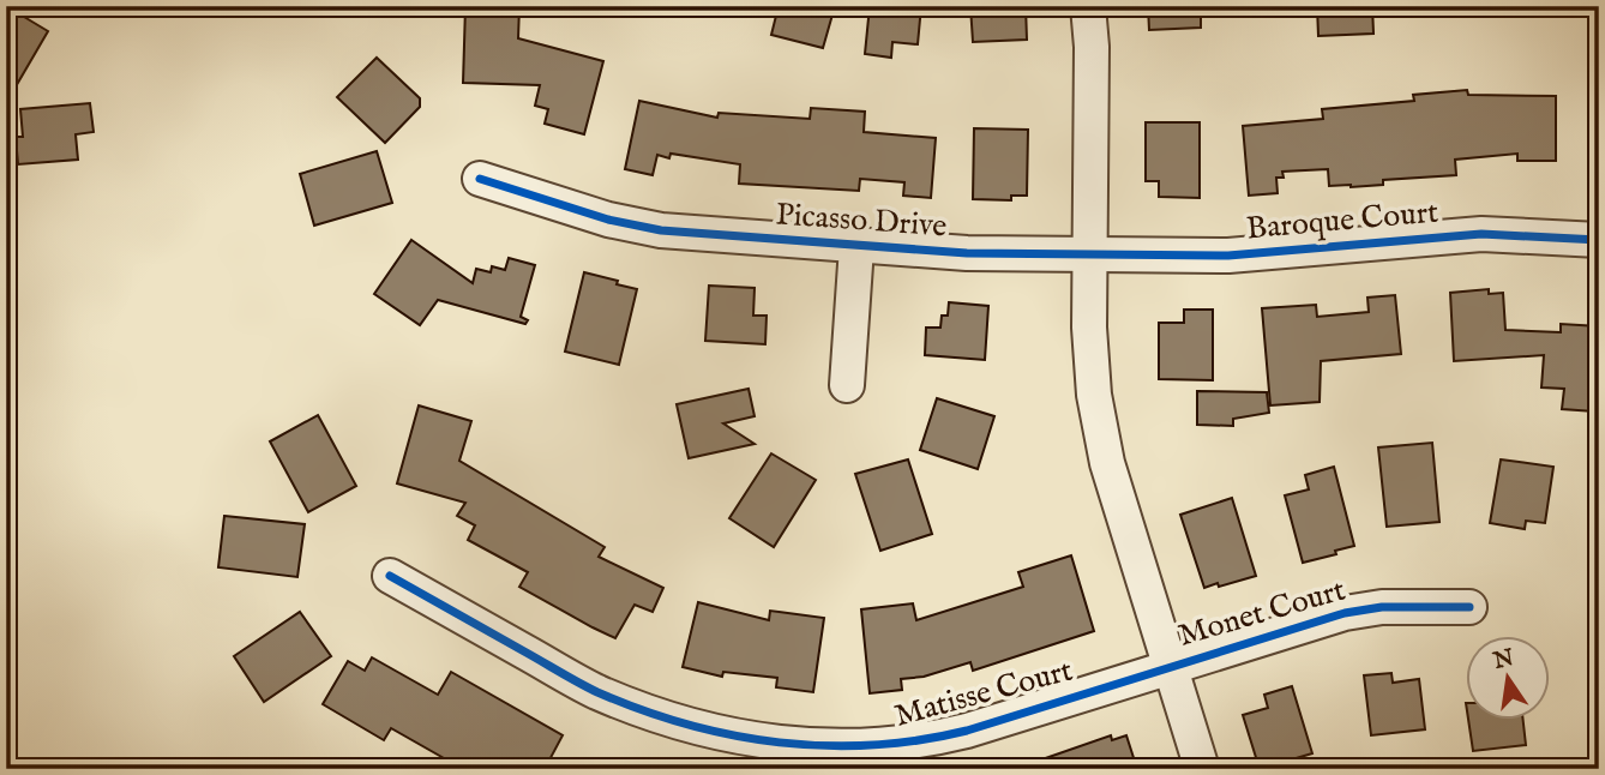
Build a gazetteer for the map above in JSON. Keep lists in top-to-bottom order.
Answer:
{
  "streets": {
    "street": [
      "Picasso Drive",
      "Baroque Court",
      "Monet Court",
      "Matisse Court"
    ]
  },
  "crossings": [
    ["Picasso Drive", "Baroque Court"],
    ["Monet Court", "Matisse Court"]
  ],
  "north": "top"
}
